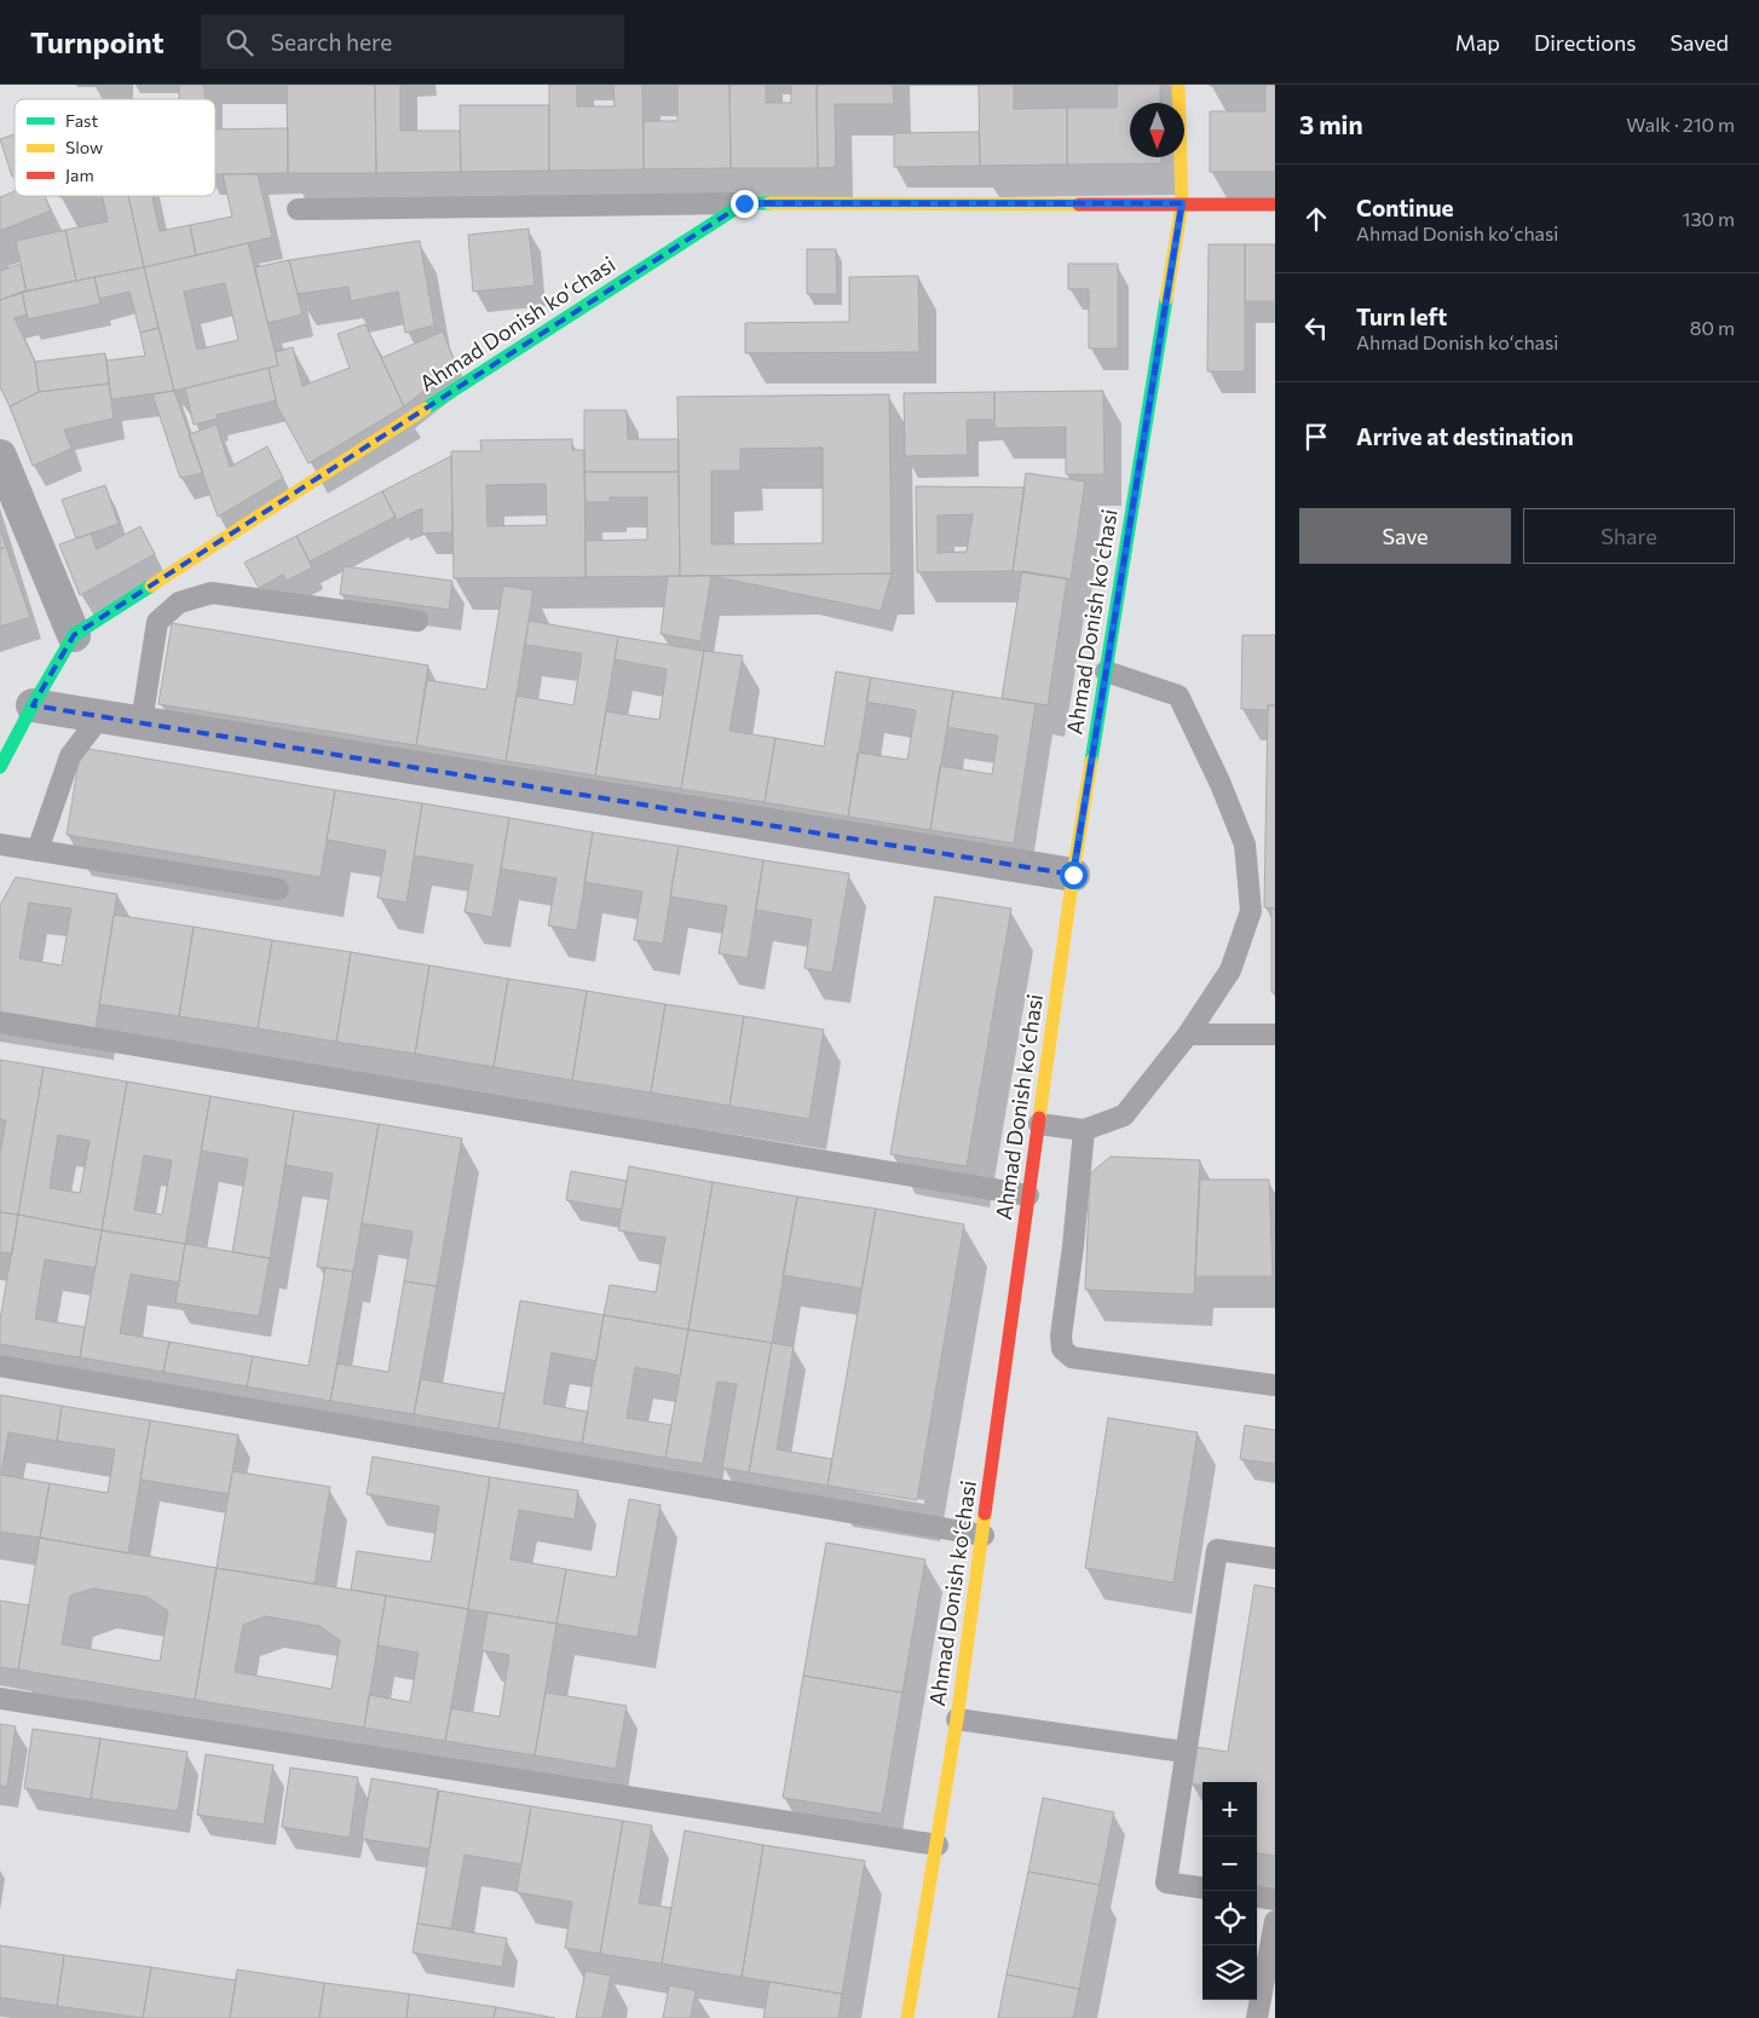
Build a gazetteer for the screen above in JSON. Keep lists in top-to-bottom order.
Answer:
{
  "streets": {
    "street": ["Ahmad Donish koʻchasi"]
  },
  "legend": ["Fast", "Slow", "Jam"],
  "north": "bottom",
  "page": {
    "header": "Turnpoint",
    "search": "Search here",
    "nav": ["Map", "Directions", "Saved"],
    "heading": ["3 min", "Walk · 210 m"],
    "list": [
      ["Continue", "Ahmad Donish koʻchasi", "130 m"],
      ["Turn left", "Ahmad Donish koʻchasi", "80 m"],
      "Arrive at destination"
    ],
    "buttons": ["Save", "Share"],
    "map_buttons": ["+", "−"]
  }
}
